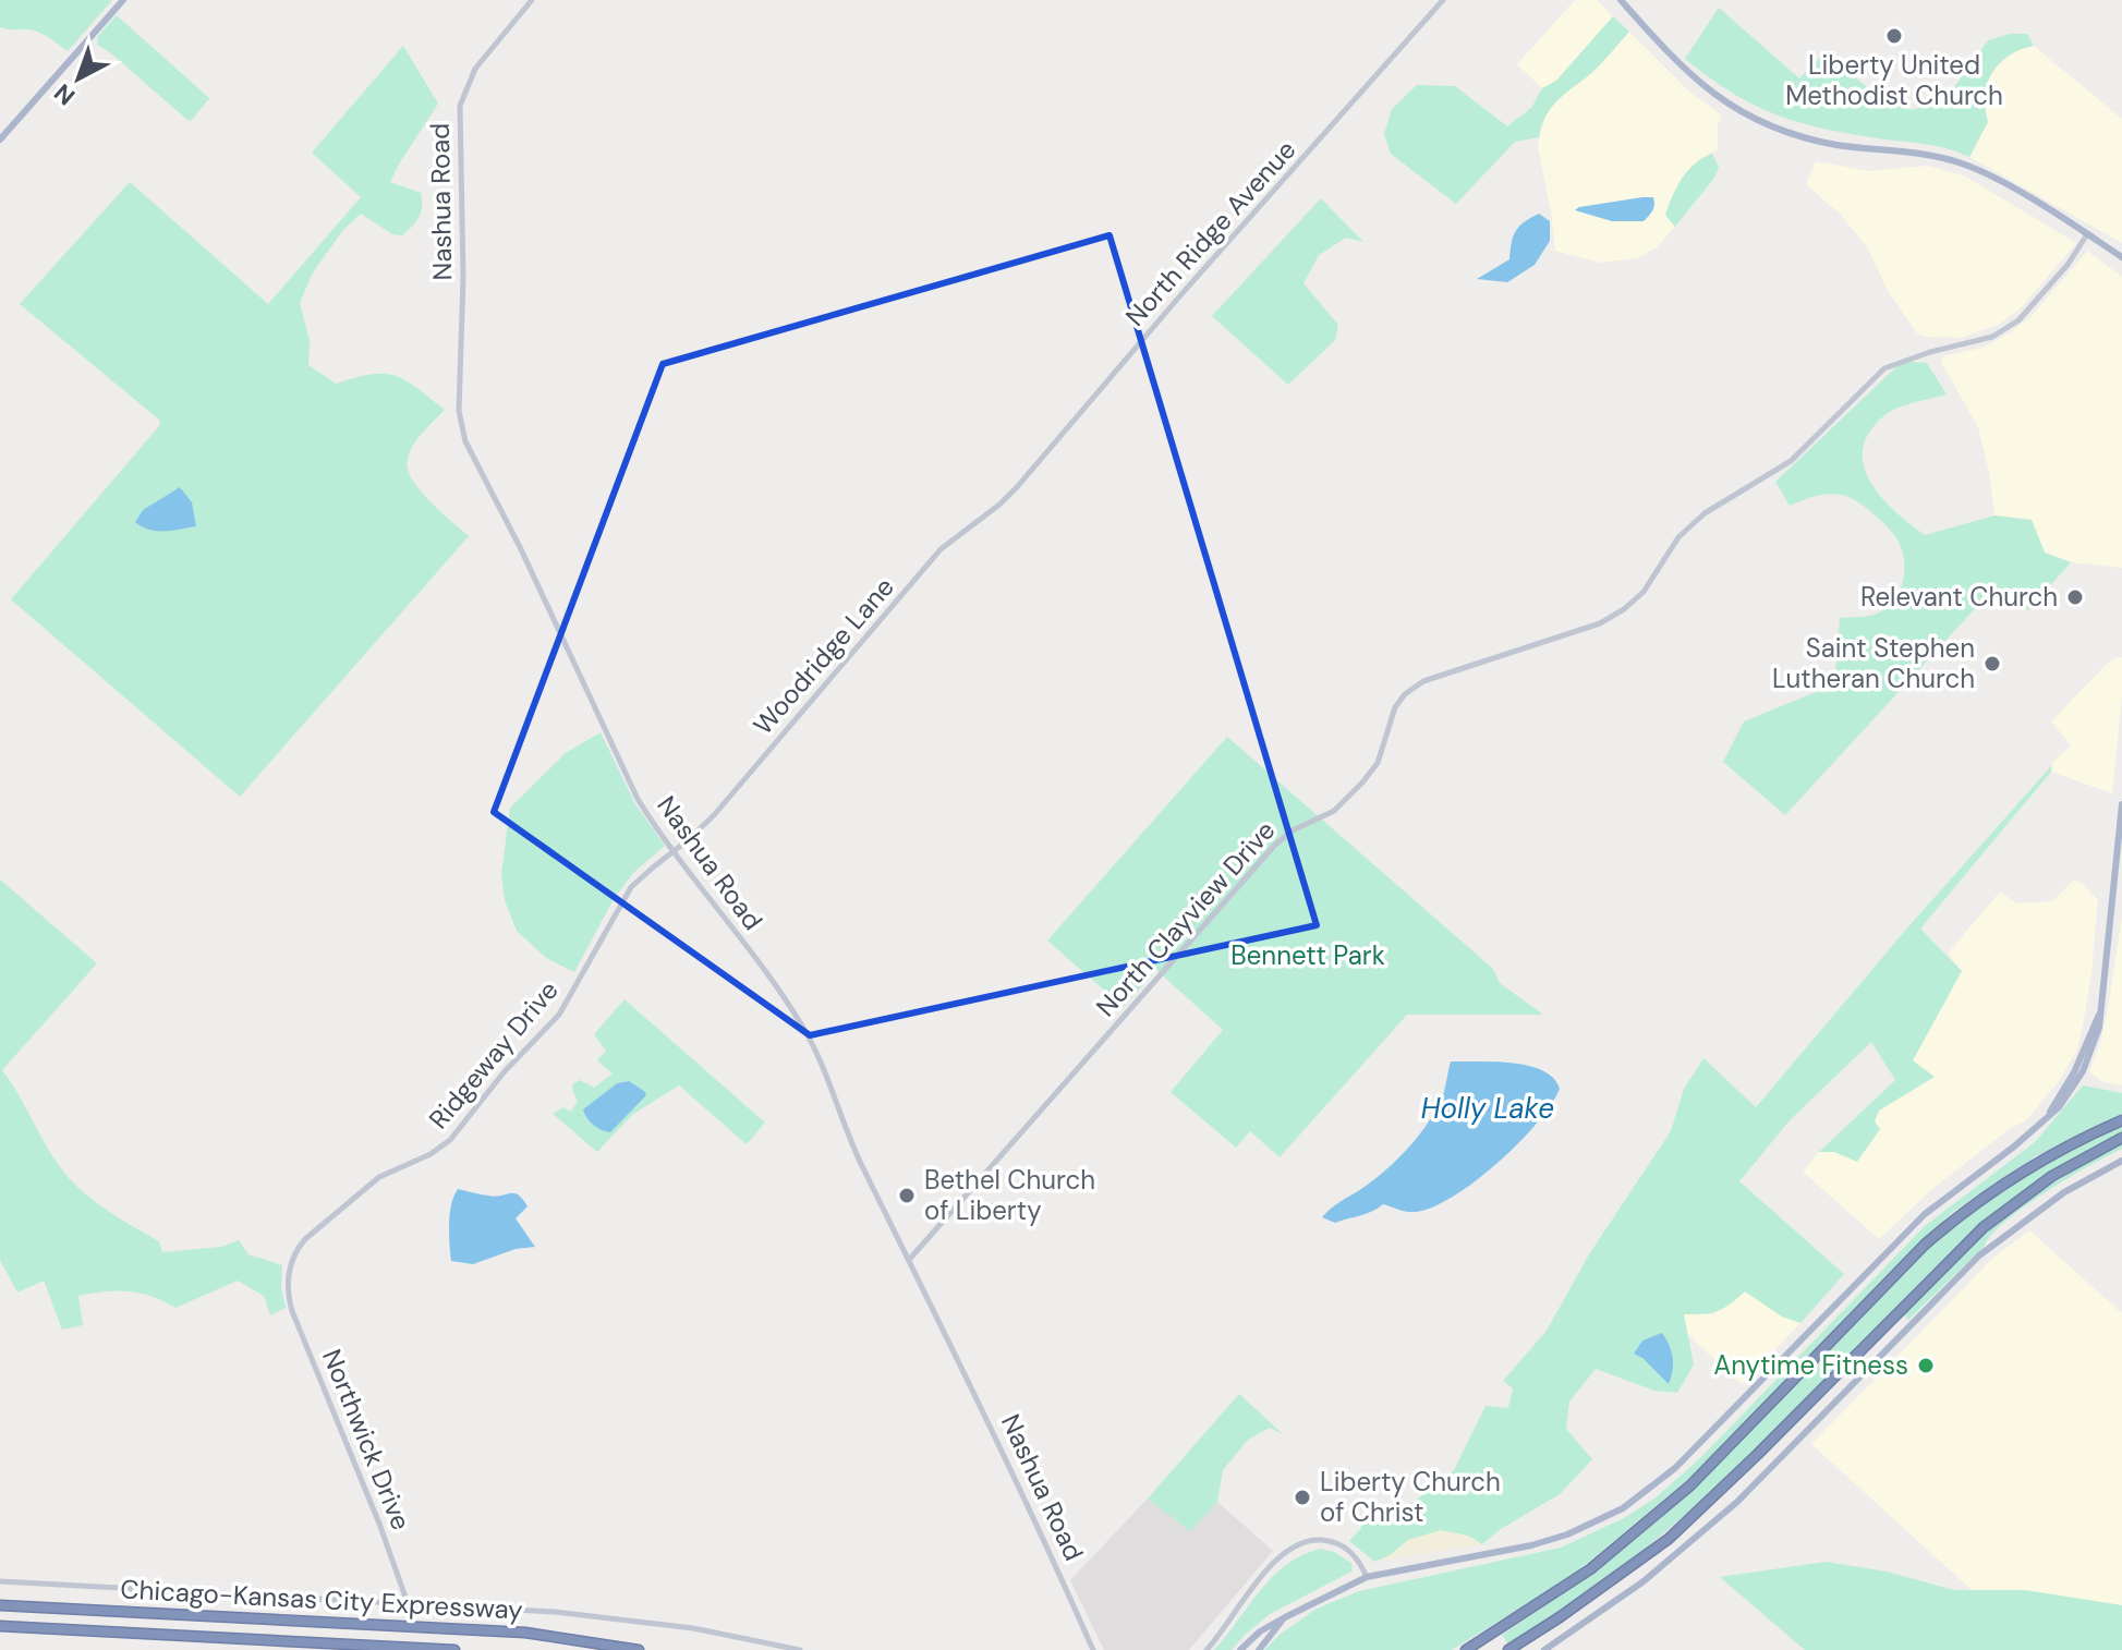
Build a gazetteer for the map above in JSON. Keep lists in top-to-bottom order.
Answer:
{
  "streets": {
    "highway": ["Chicago-Kansas City Expressway"],
    "street": [
      "Nashua Road",
      "North Ridge Avenue",
      "Woodridge Lane",
      "North Clayview Drive",
      "Ridgeway Drive",
      "Northwick Drive"
    ]
  },
  "crossings": [
    ["Nashua Road", "Woodridge Lane"],
    ["Nashua Road", "North Clayview Drive"],
    ["Nashua Road", "Ridgeway Drive"],
    ["North Ridge Avenue", "Woodridge Lane"],
    ["Woodridge Lane", "Ridgeway Drive"],
    ["Ridgeway Drive", "Northwick Drive"]
  ],
  "water": ["Holly Lake"],
  "parks": ["Bennett Park"],
  "places": [
    "Liberty United Methodist Church",
    "Relevant Church",
    "Saint Stephen Lutheran Church",
    "Bethel Church of Liberty",
    "Anytime Fitness",
    "Liberty Church of Christ"
  ],
  "north": "bottom left"
}
